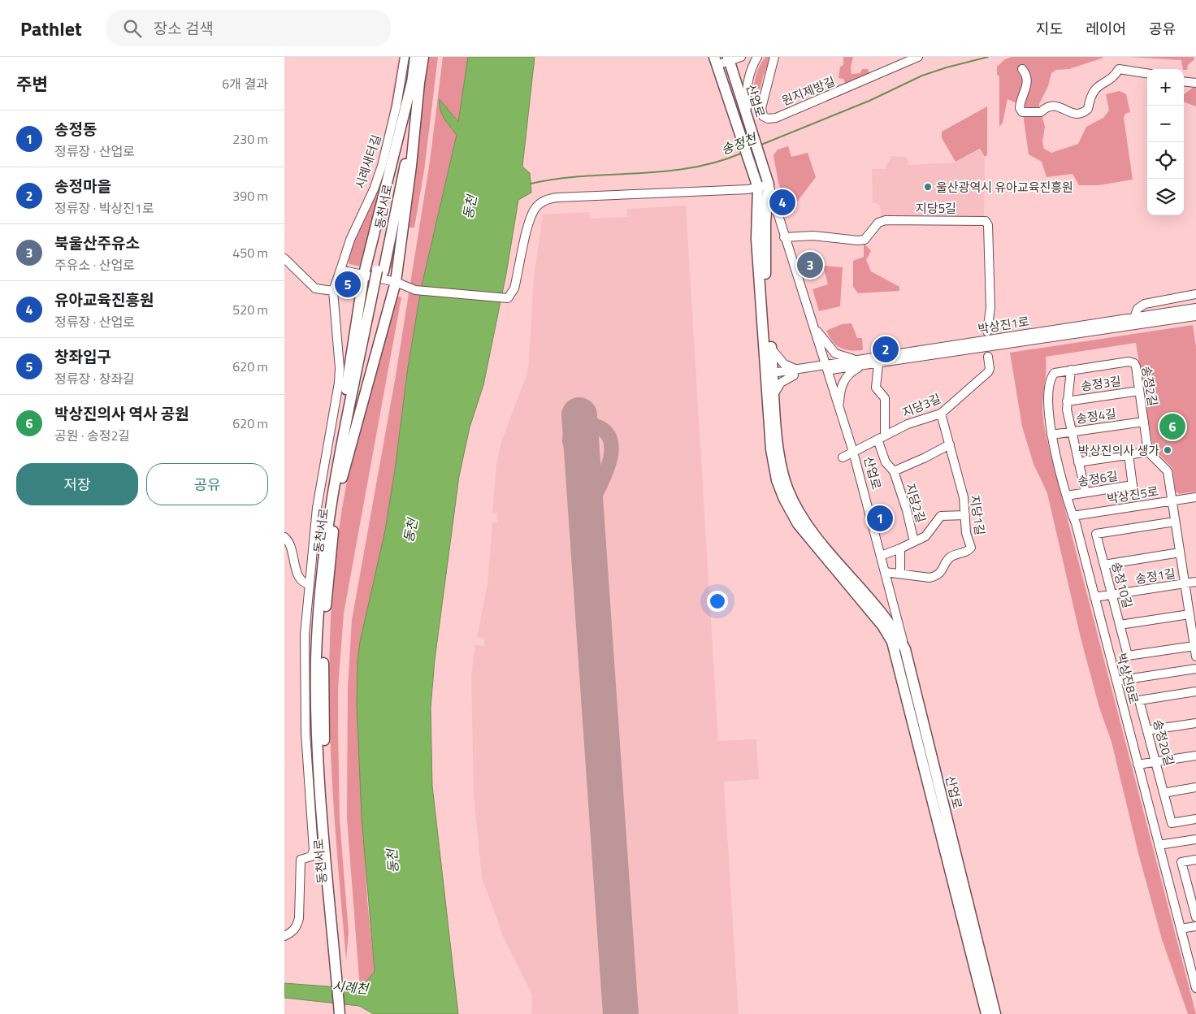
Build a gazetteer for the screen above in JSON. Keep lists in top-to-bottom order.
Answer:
{
  "streets": {
    "main road": ["산업로", "동천서로"],
    "street": [
      "원지제방길",
      "시례새터길",
      "지당5길",
      "박상진1로",
      "송정3길",
      "송정2길",
      "지당3길",
      "송정4길",
      "송정6길",
      "박상진5로",
      "지당2길",
      "지당1길",
      "송정1길",
      "송정10길",
      "박상진8로",
      "송정20길"
    ]
  },
  "crossings": [
    ["산업로", "지당5길"],
    ["산업로", "박상진1로"],
    ["산업로", "지당3길"],
    ["산업로", "지당2길"],
    ["산업로", "지당1길"],
    ["박상진1로", "지당2길"],
    ["송정3길", "송정2길"],
    ["송정2길", "송정4길"],
    ["송정2길", "박상진8로"],
    ["지당3길", "지당2길"],
    ["지당3길", "지당1길"],
    ["송정4길", "박상진8로"],
    ["송정6길", "박상진8로"],
    ["박상진5로", "박상진8로"],
    ["지당2길", "지당1길"],
    ["송정1길", "송정10길"],
    ["송정1길", "박상진8로"]
  ],
  "water": ["송정천", "동천", "시례천"],
  "places": ["울산광역시 유아교육진흥원", "박상진의사 생가"],
  "page": {
    "header": "Pathlet",
    "search": "장소 검색",
    "nav": ["지도", "레이어", "공유"],
    "heading": ["주변", "6개 결과"],
    "map_buttons": ["+", "−"],
    "list": [
      {
        "mark": "1",
        "name": "송정동",
        "note": "정류장 · 산업로",
        "value": "230 m"
      },
      {
        "mark": "2",
        "name": "송정마을",
        "note": "정류장 · 박상진1로",
        "value": "390 m"
      },
      {
        "mark": "3",
        "name": "북울산주유소",
        "note": "주유소 · 산업로",
        "value": "450 m"
      },
      {
        "mark": "4",
        "name": "유아교육진흥원",
        "note": "정류장 · 산업로",
        "value": "520 m"
      },
      {
        "mark": "5",
        "name": "창좌입구",
        "note": "정류장 · 창좌길",
        "value": "620 m"
      },
      {
        "mark": "6",
        "name": "박상진의사 역사 공원",
        "note": "공원 · 송정2길",
        "value": "620 m"
      }
    ],
    "pins": [
      "4",
      "3",
      "5",
      "2",
      "6",
      "1"
    ],
    "buttons": ["저장", "공유"]
  }
}
